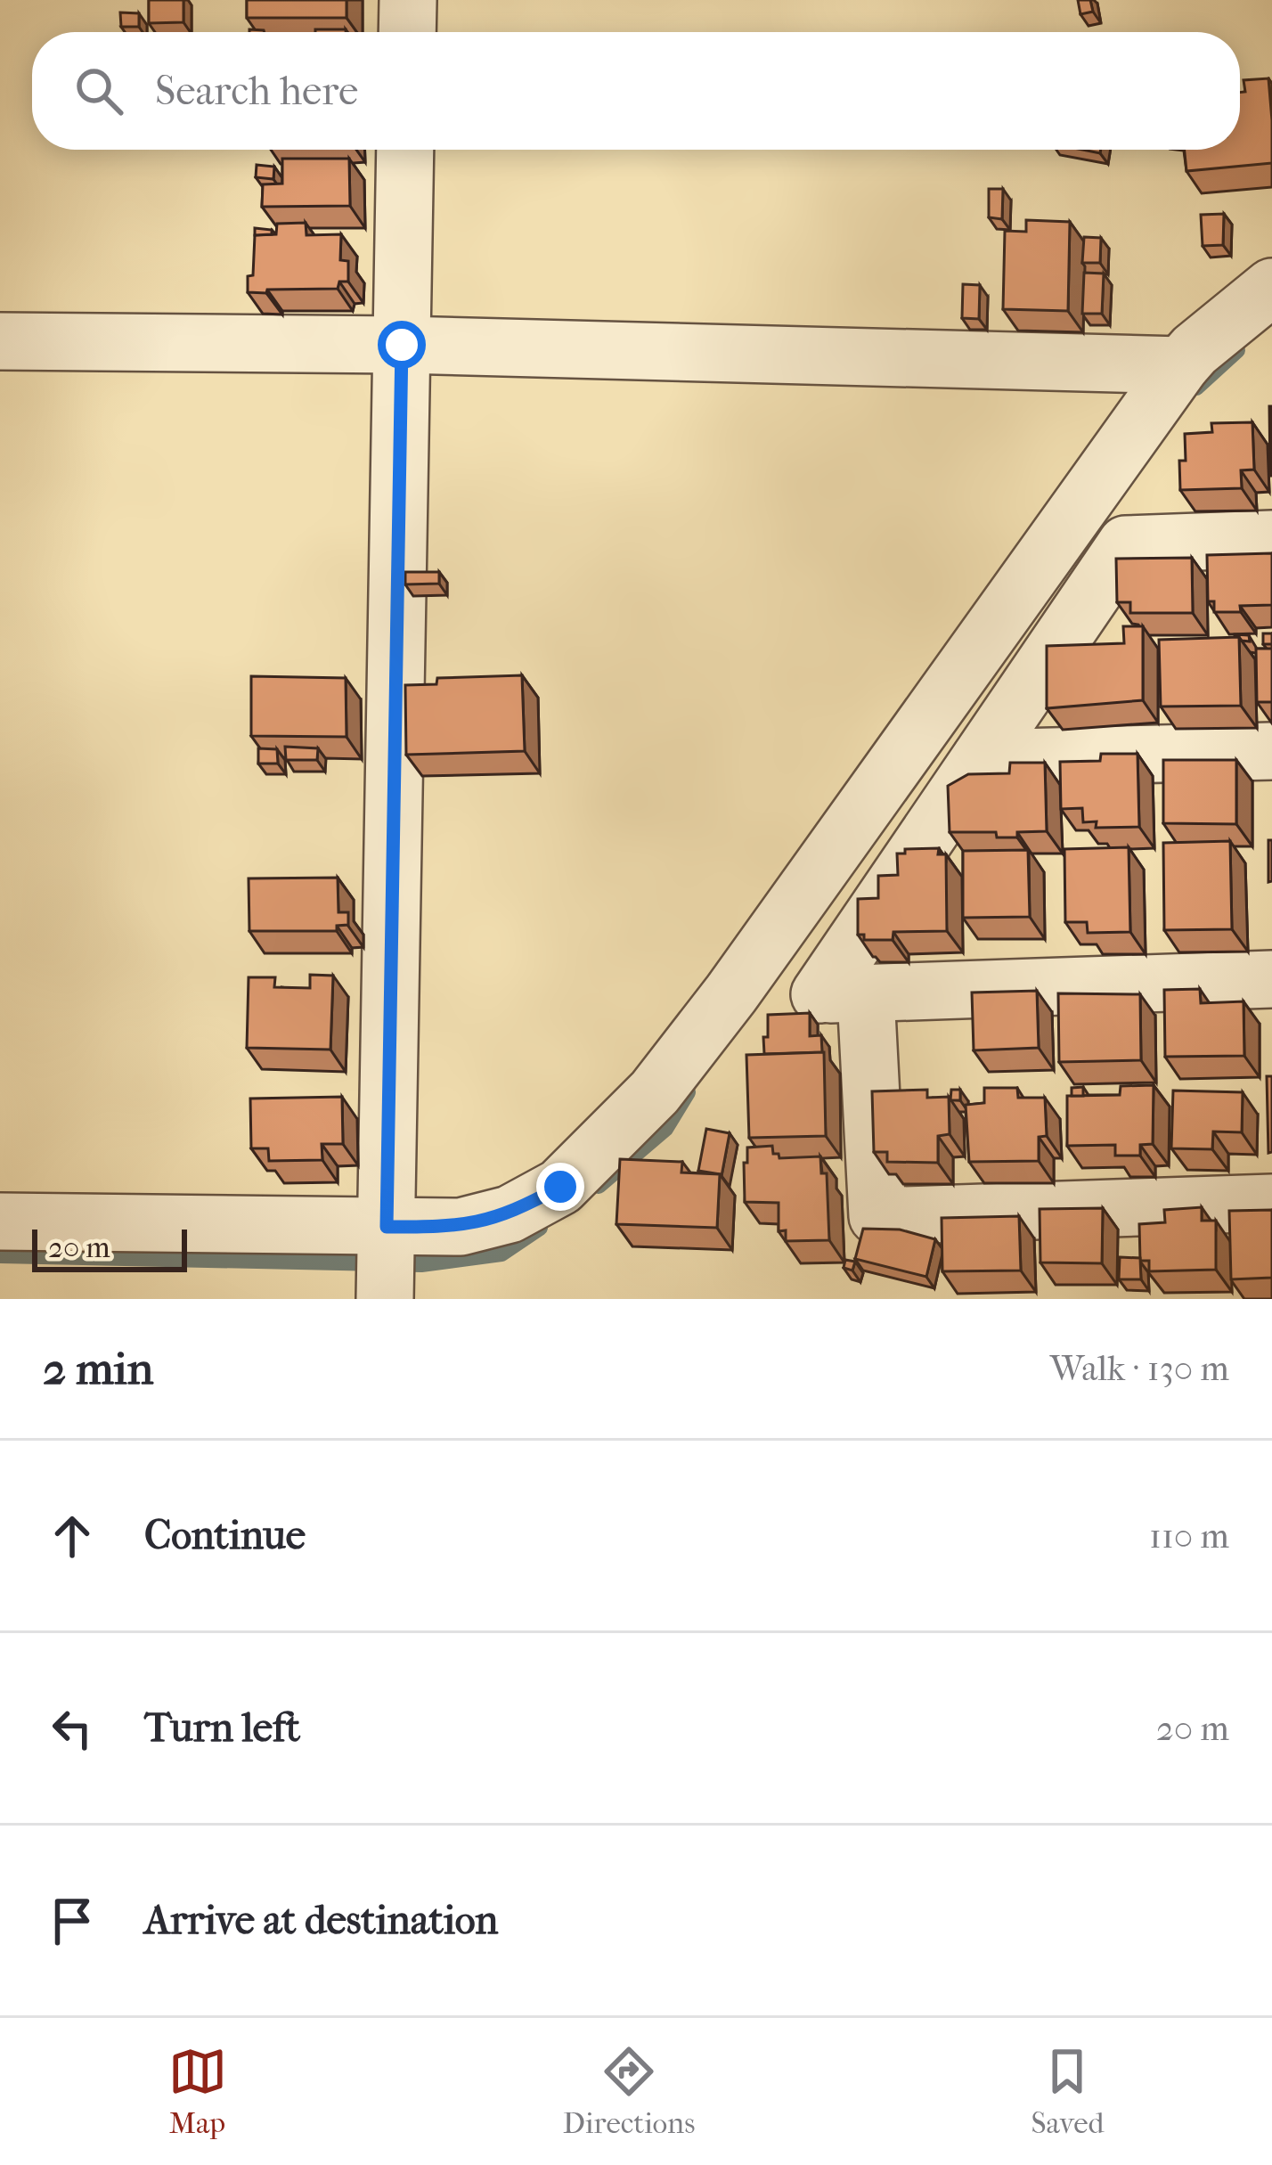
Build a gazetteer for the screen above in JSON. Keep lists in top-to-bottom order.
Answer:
{
  "scale_bar": "20 m",
  "page": {
    "search": "Search here",
    "scale": "20 m",
    "heading": ["2 min", "Walk · 130 m"],
    "list": [
      ["Continue", "110 m"],
      ["Turn left", "20 m"],
      "Arrive at destination"
    ],
    "nav": ["Map", "Directions", "Saved"]
  }
}
